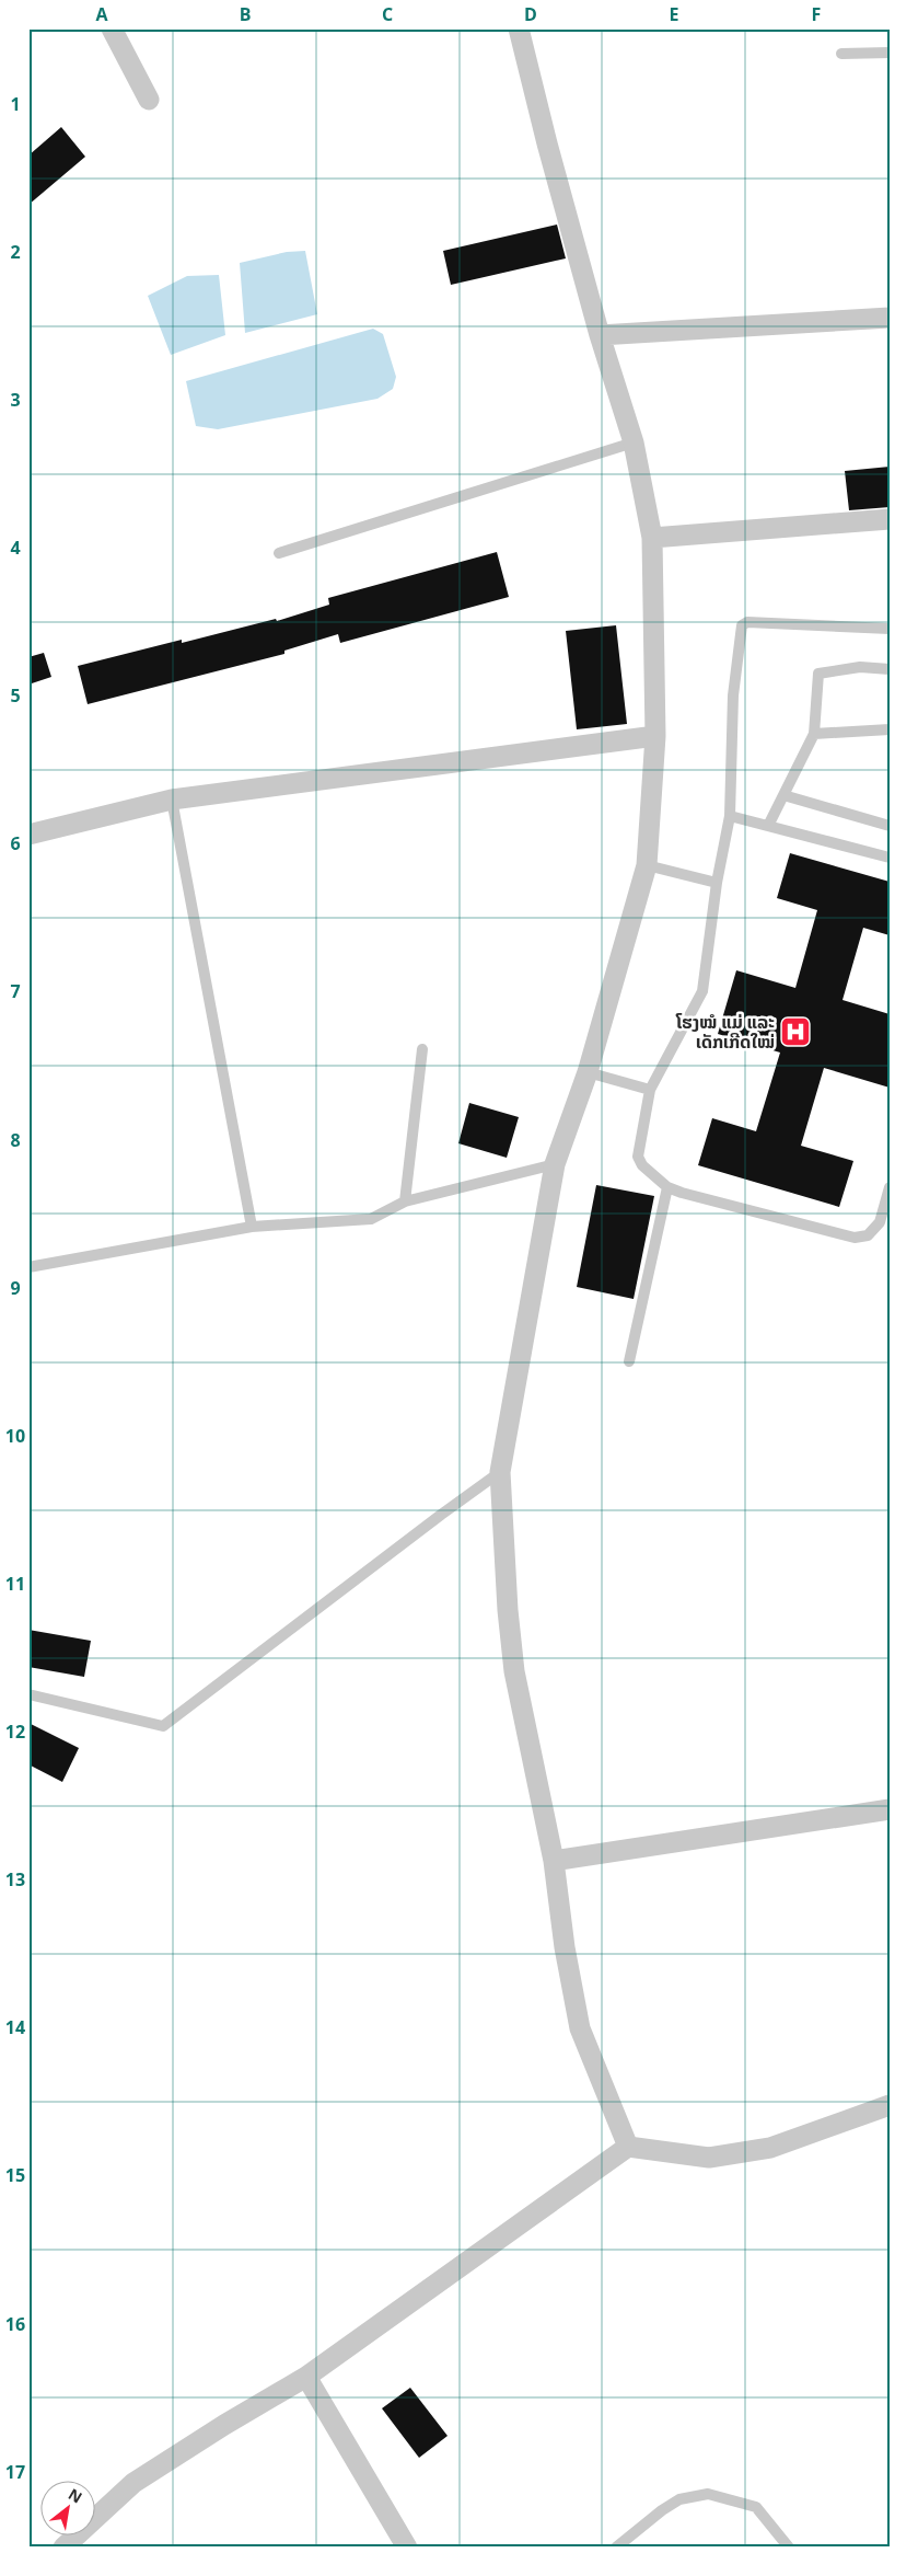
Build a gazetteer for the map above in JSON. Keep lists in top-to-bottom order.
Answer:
{
  "places": {
    "hospital": ["ໂຮງໝໍ ແມ່ ແລະ ເດັກເກີດໃໝ່"]
  },
  "north": "top right",
  "grid": {
    "columns": [
      "A",
      "B",
      "C",
      "D",
      "E",
      "F"
    ],
    "rows": [
      "1",
      "2",
      "3",
      "4",
      "5",
      "6",
      "7",
      "8",
      "9",
      "10",
      "11",
      "12",
      "13",
      "14",
      "15",
      "16",
      "17"
    ]
  }
}
